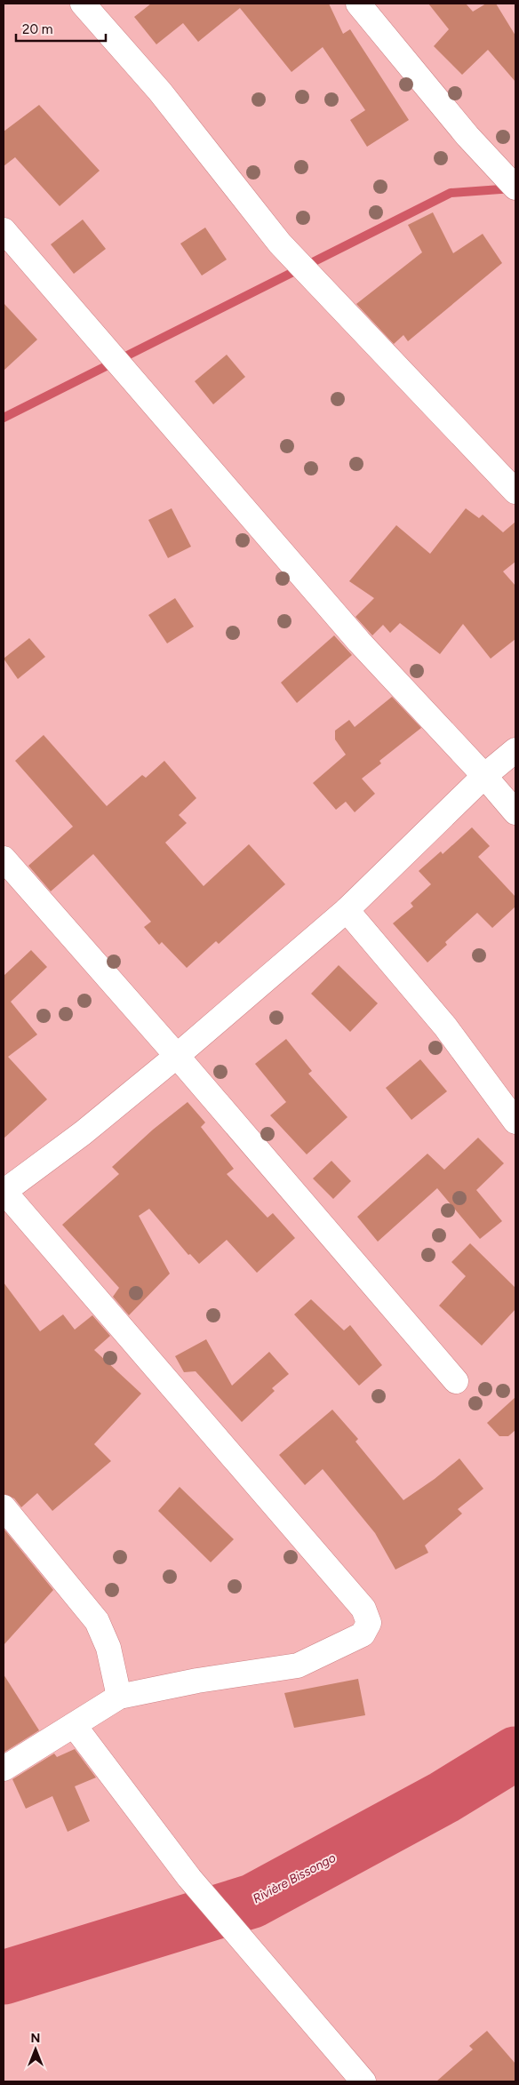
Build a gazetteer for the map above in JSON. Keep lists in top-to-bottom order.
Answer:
{
  "water": ["Rivière Bissongo"],
  "scale_bar": "20 m",
  "north": "top"
}
